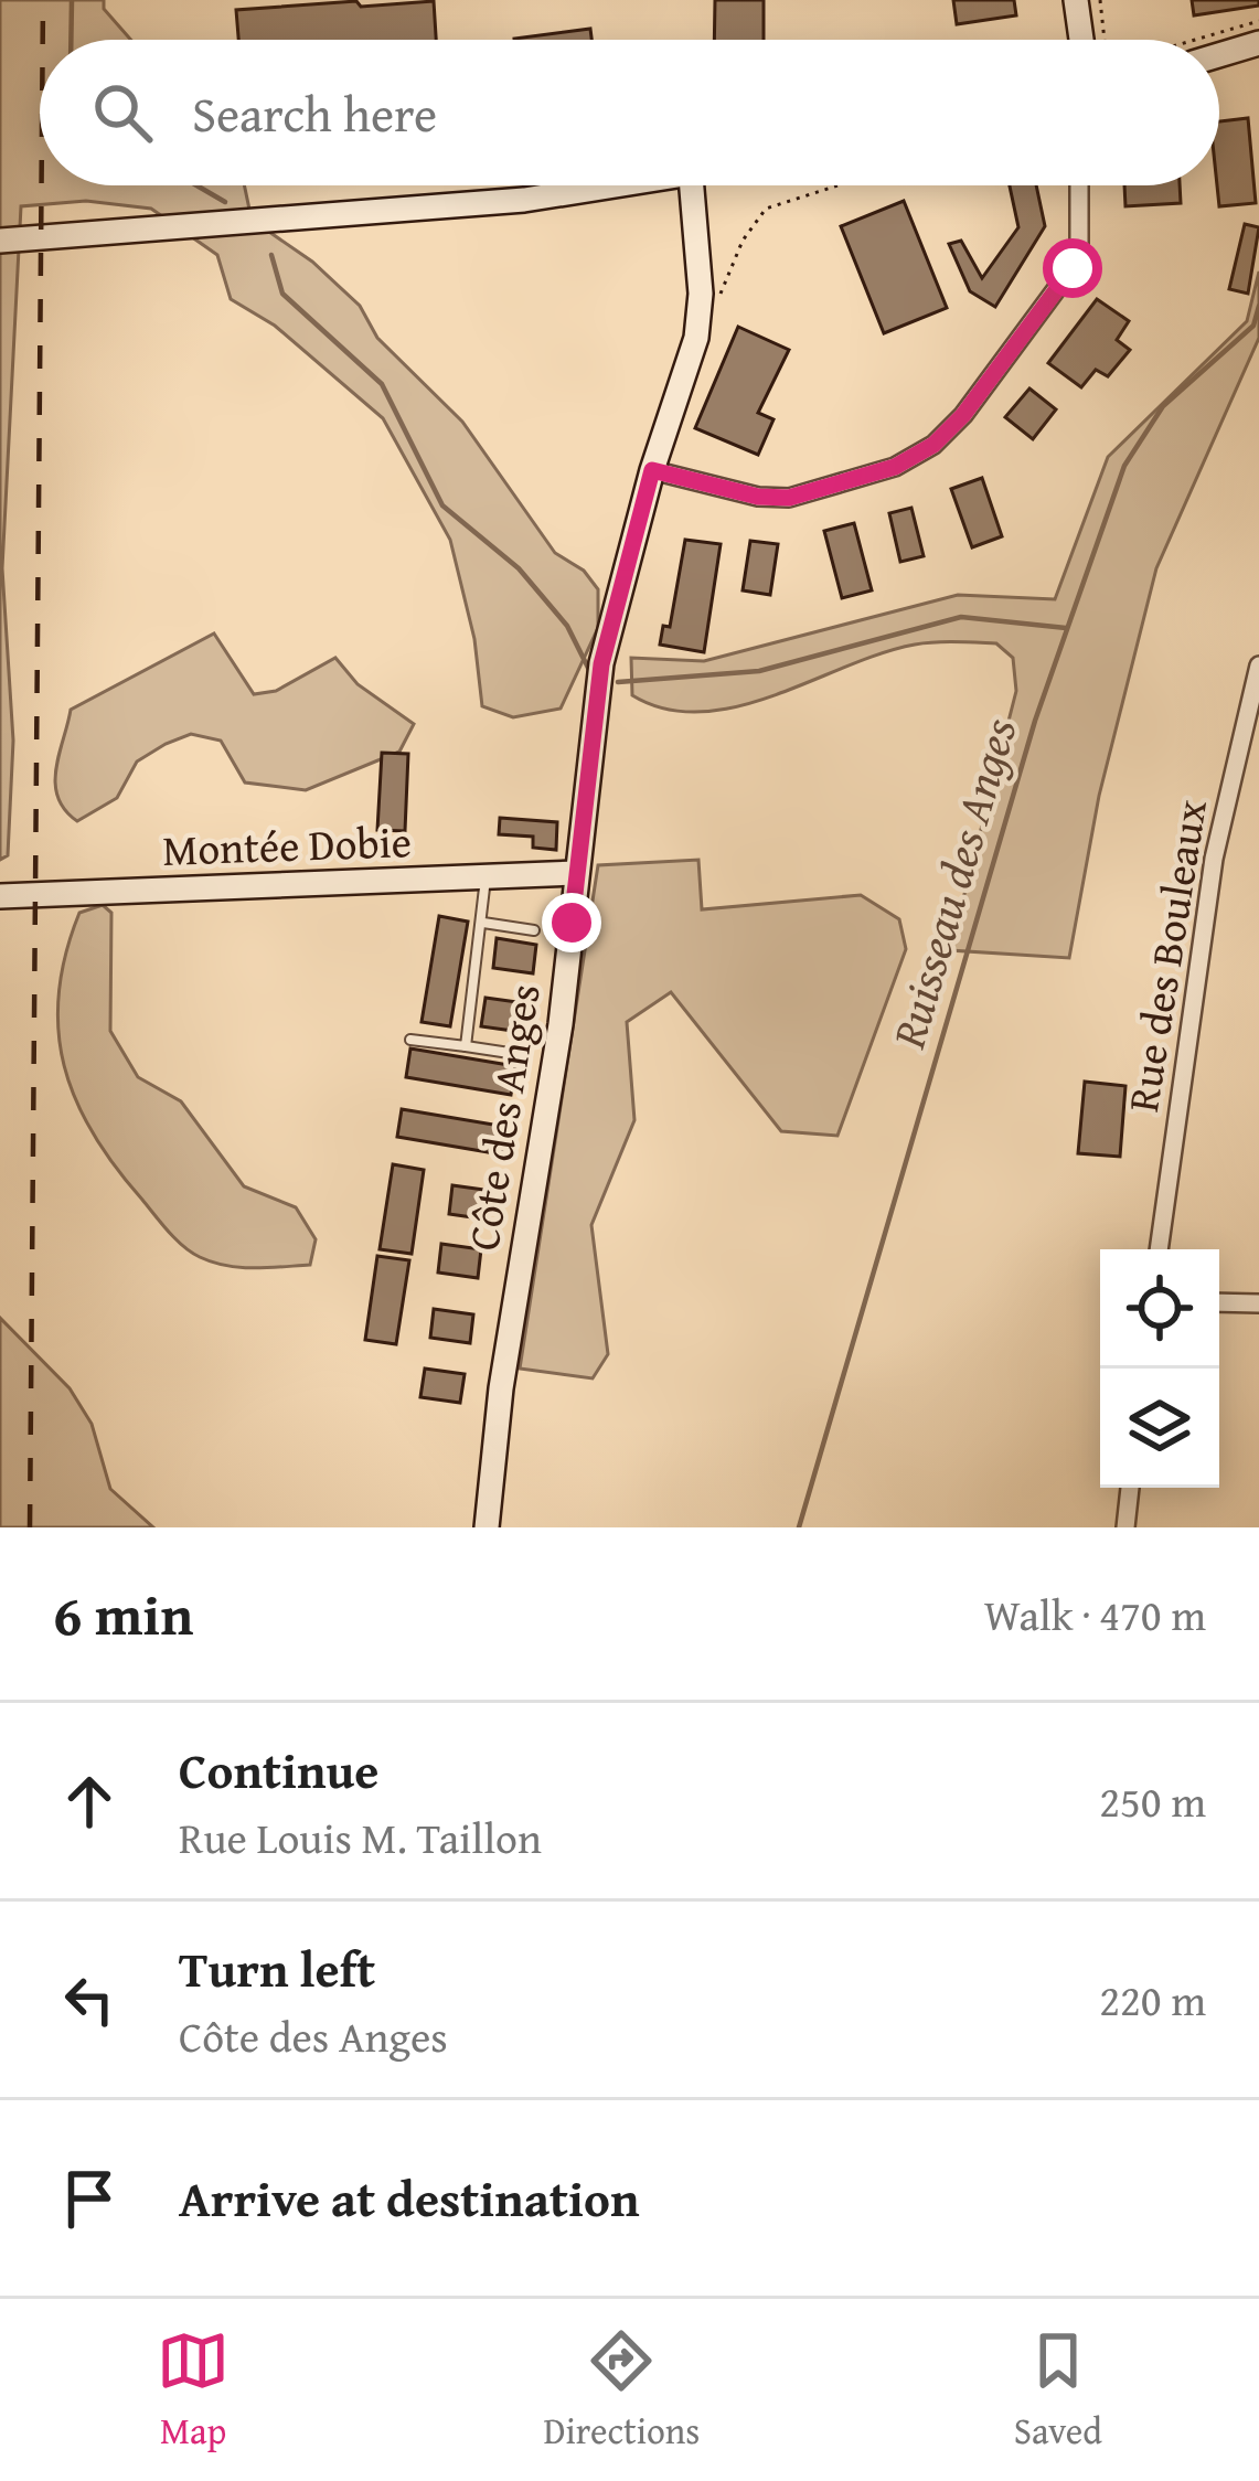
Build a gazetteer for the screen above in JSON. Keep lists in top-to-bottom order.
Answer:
{
  "streets": {
    "street": ["Montée Dobie", "Rue des Bouleaux", "Côte des Anges"]
  },
  "crossings": [
    ["Montée Dobie", "Côte des Anges"]
  ],
  "water": ["Ruisseau des Anges"],
  "page": {
    "search": "Search here",
    "heading": ["6 min", "Walk · 470 m"],
    "list": [
      ["Continue", "Rue Louis M. Taillon", "250 m"],
      ["Turn left", "Côte des Anges", "220 m"],
      "Arrive at destination"
    ],
    "nav": ["Map", "Directions", "Saved"]
  }
}
